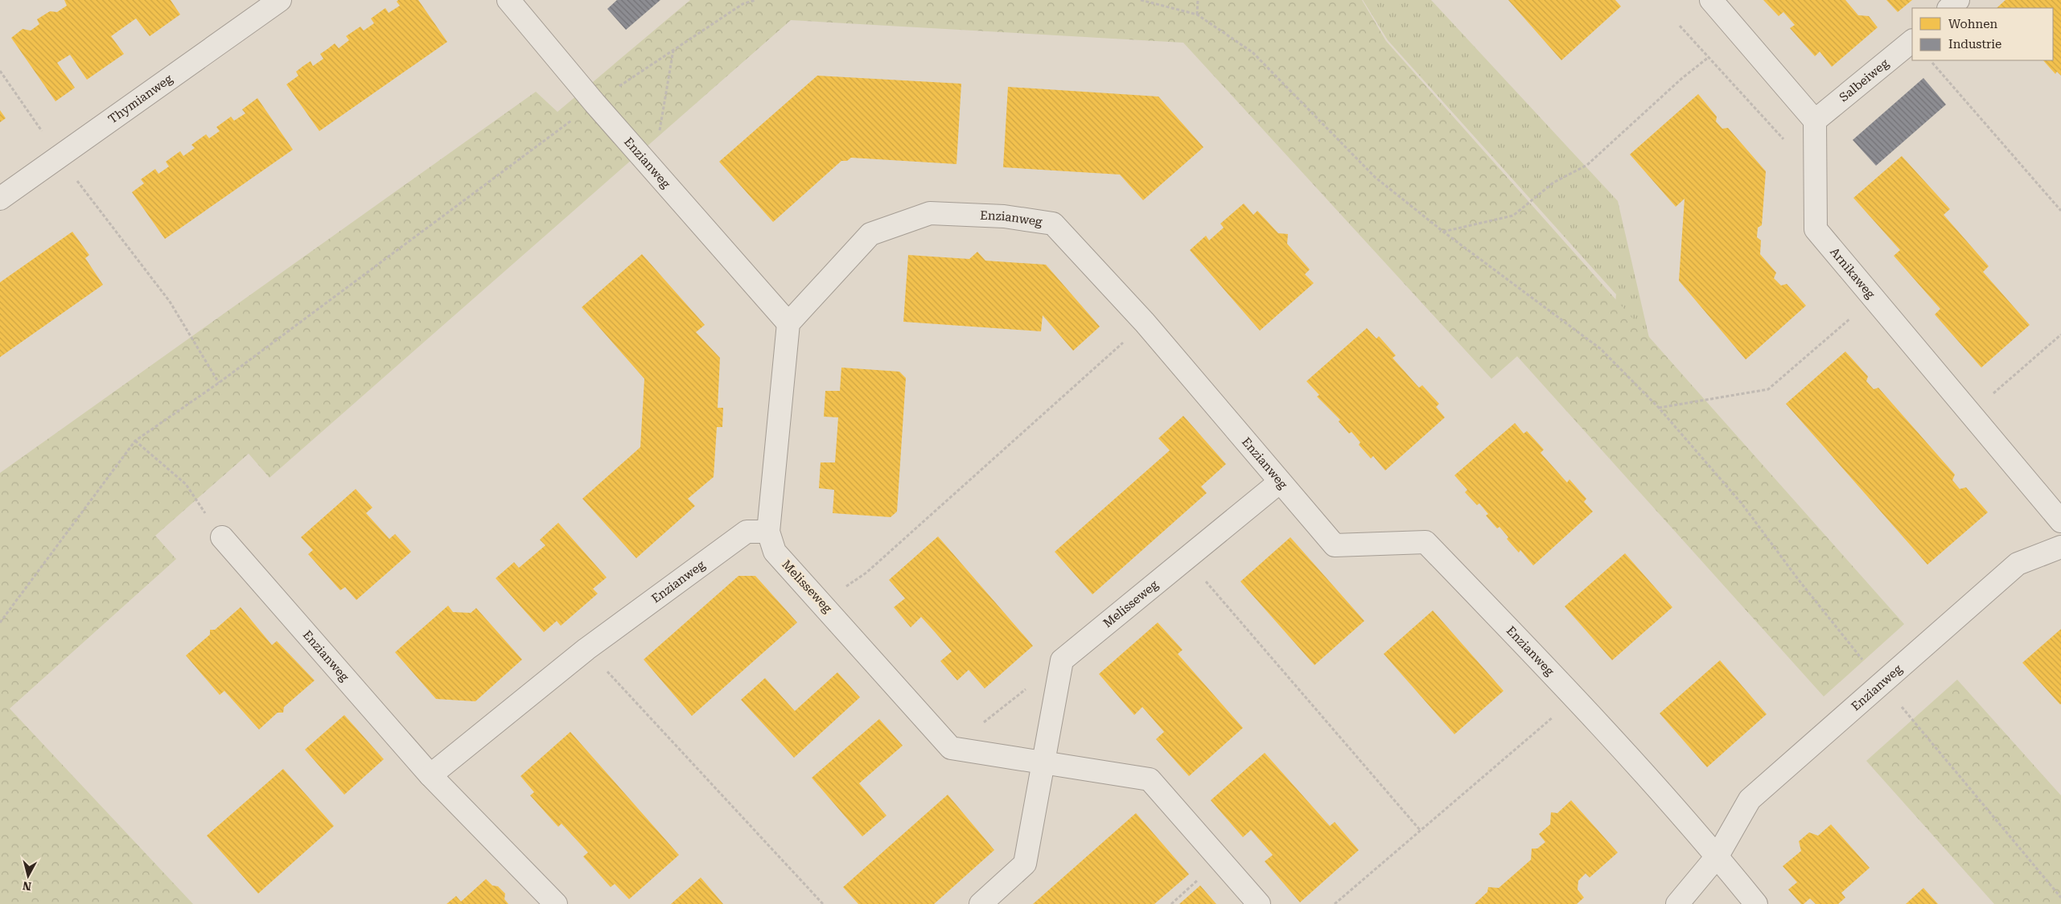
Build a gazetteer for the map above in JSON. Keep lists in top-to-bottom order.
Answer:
{
  "streets": {
    "street": [
      "Salbeiweg",
      "Thymianweg",
      "Enzianweg",
      "Arnikaweg",
      "Melisseweg"
    ]
  },
  "crossings": [
    ["Salbeiweg", "Arnikaweg"],
    ["Enzianweg", "Melisseweg"]
  ],
  "legend": ["Wohnen", "Industrie"],
  "north": "bottom"
}
